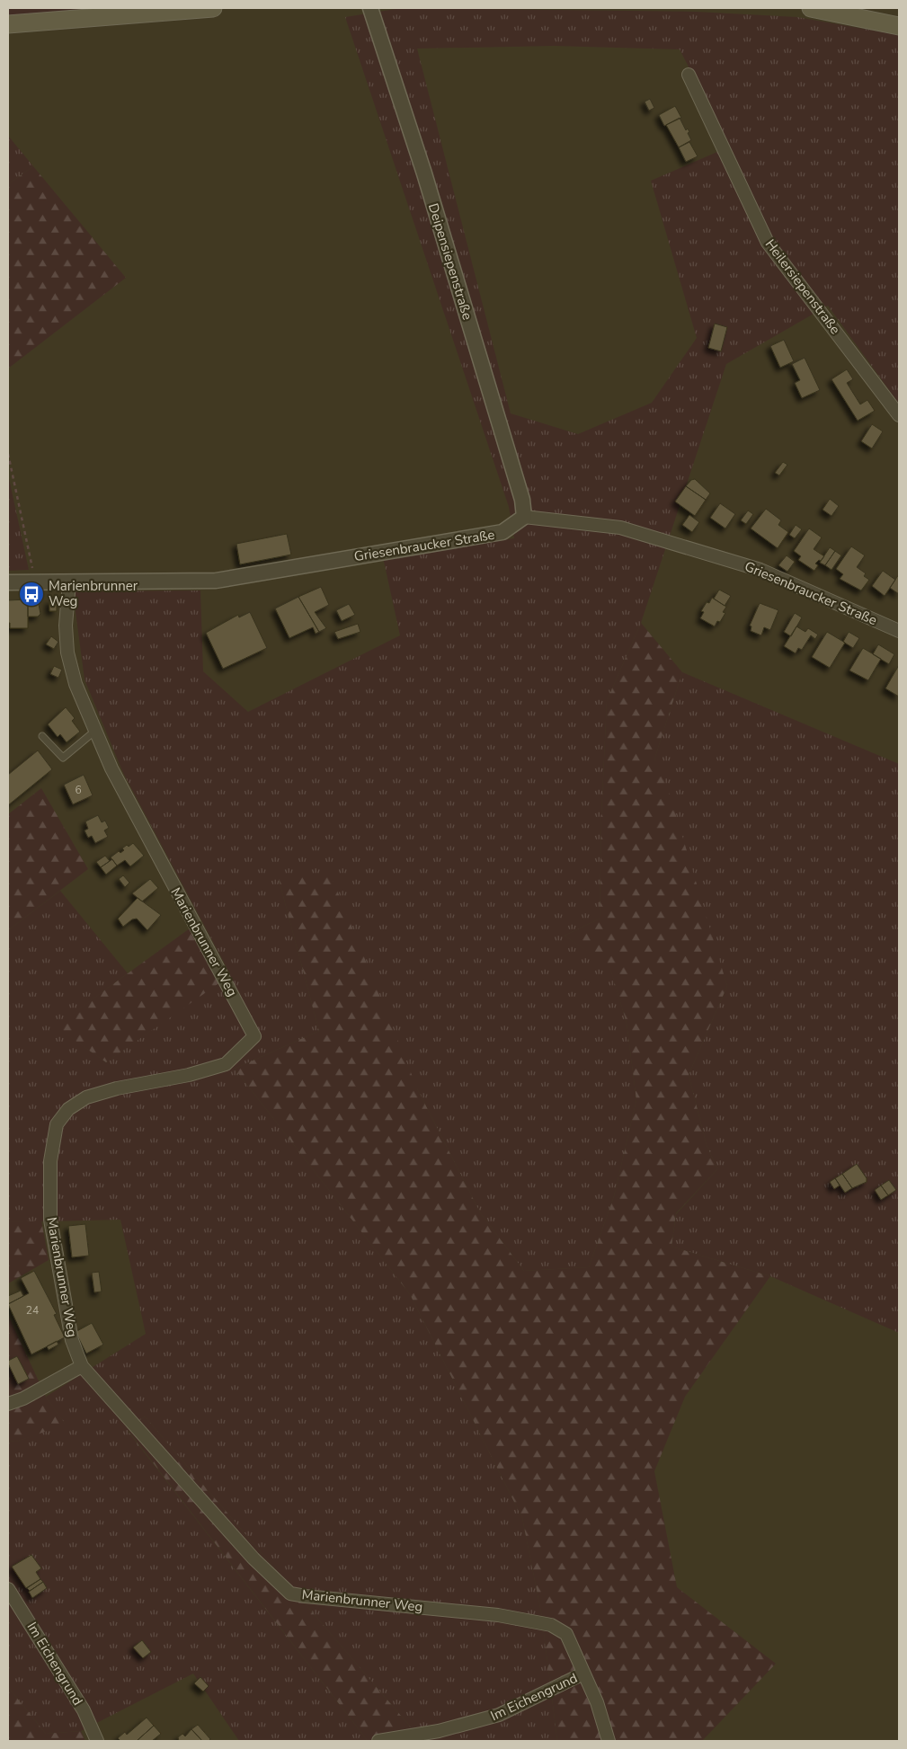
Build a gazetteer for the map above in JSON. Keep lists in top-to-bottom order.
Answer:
{
  "streets": {
    "street": [
      "Deipensiepenstraße",
      "Heilersiepenstraße",
      "Griesenbraucker Straße",
      "Marienbrunner Weg",
      "Im Eichengrund"
    ]
  },
  "crossings": [
    ["Deipensiepenstraße", "Griesenbraucker Straße"],
    ["Griesenbraucker Straße", "Marienbrunner Weg"],
    ["Marienbrunner Weg", "Im Eichengrund"]
  ],
  "places": {
    "bus stop": ["Marienbrunner Weg"]
  },
  "house_numbers": ["6", "24"]
}
